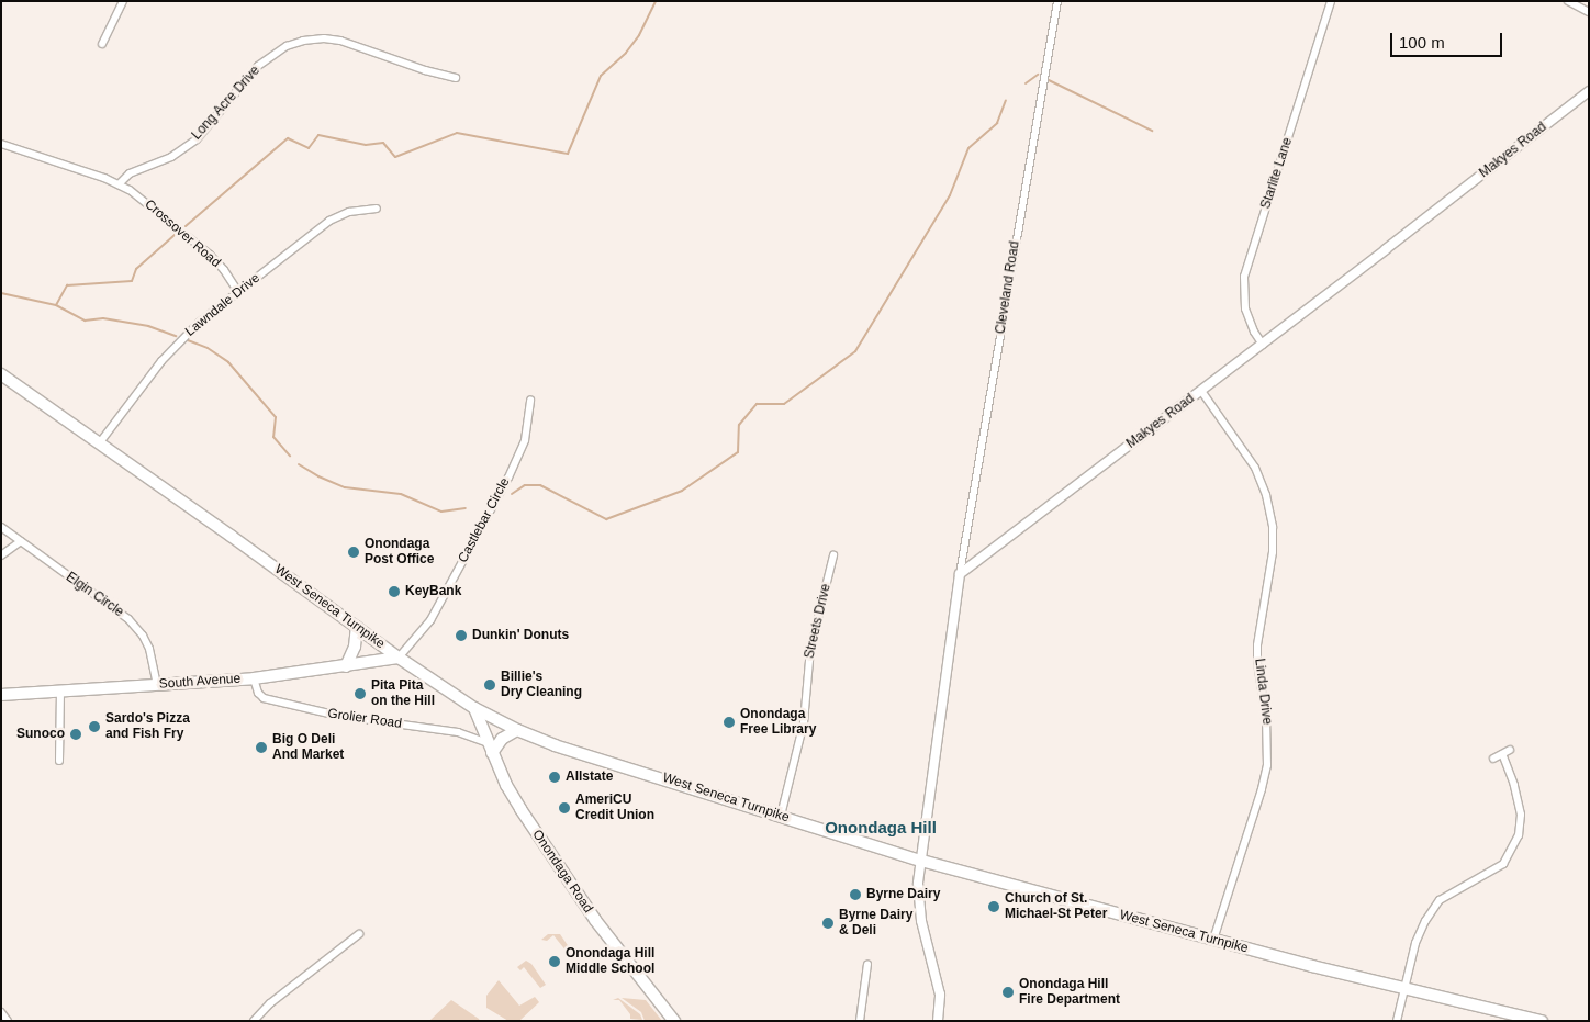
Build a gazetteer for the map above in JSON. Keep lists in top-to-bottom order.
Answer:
{
  "streets": {
    "main road": ["West Seneca Turnpike", "South Avenue", "Onondaga Road"],
    "street": [
      "Long Acre Drive",
      "Makyes Road",
      "Starlite Lane",
      "Crossover Road",
      "Cleveland Road",
      "Lawndale Drive",
      "Castlebar Circle",
      "Elgin Circle",
      "Streets Drive",
      "Linda Drive",
      "Grolier Road"
    ]
  },
  "crossings": [
    ["Long Acre Drive", "Crossover Road"],
    ["Makyes Road", "Starlite Lane"],
    ["Makyes Road", "Cleveland Road"],
    ["Makyes Road", "Linda Drive"],
    ["Crossover Road", "Lawndale Drive"],
    ["Lawndale Drive", "West Seneca Turnpike"],
    ["Castlebar Circle", "West Seneca Turnpike"],
    ["Castlebar Circle", "South Avenue"],
    ["Elgin Circle", "South Avenue"],
    ["West Seneca Turnpike", "Streets Drive"],
    ["West Seneca Turnpike", "South Avenue"],
    ["West Seneca Turnpike", "Linda Drive"],
    ["West Seneca Turnpike", "Onondaga Road"],
    ["South Avenue", "Grolier Road"],
    ["Grolier Road", "Onondaga Road"]
  ],
  "districts": ["Onondaga Hill"],
  "places": [
    "Onondaga Post Office",
    "KeyBank",
    "Dunkin' Donuts",
    "Billie's Dry Cleaning",
    "Pita Pita on the Hill",
    "Onondaga Free Library",
    "Sardo's Pizza and Fish Fry",
    "Sunoco",
    "Big O Deli And Market",
    "Allstate",
    "AmeriCU Credit Union",
    "Byrne Dairy",
    "Church of St. Michael-St Peter",
    "Byrne Dairy & Deli",
    "Onondaga Hill Middle School",
    "Onondaga Hill Fire Department"
  ],
  "scale_bar": "100 m"
}
